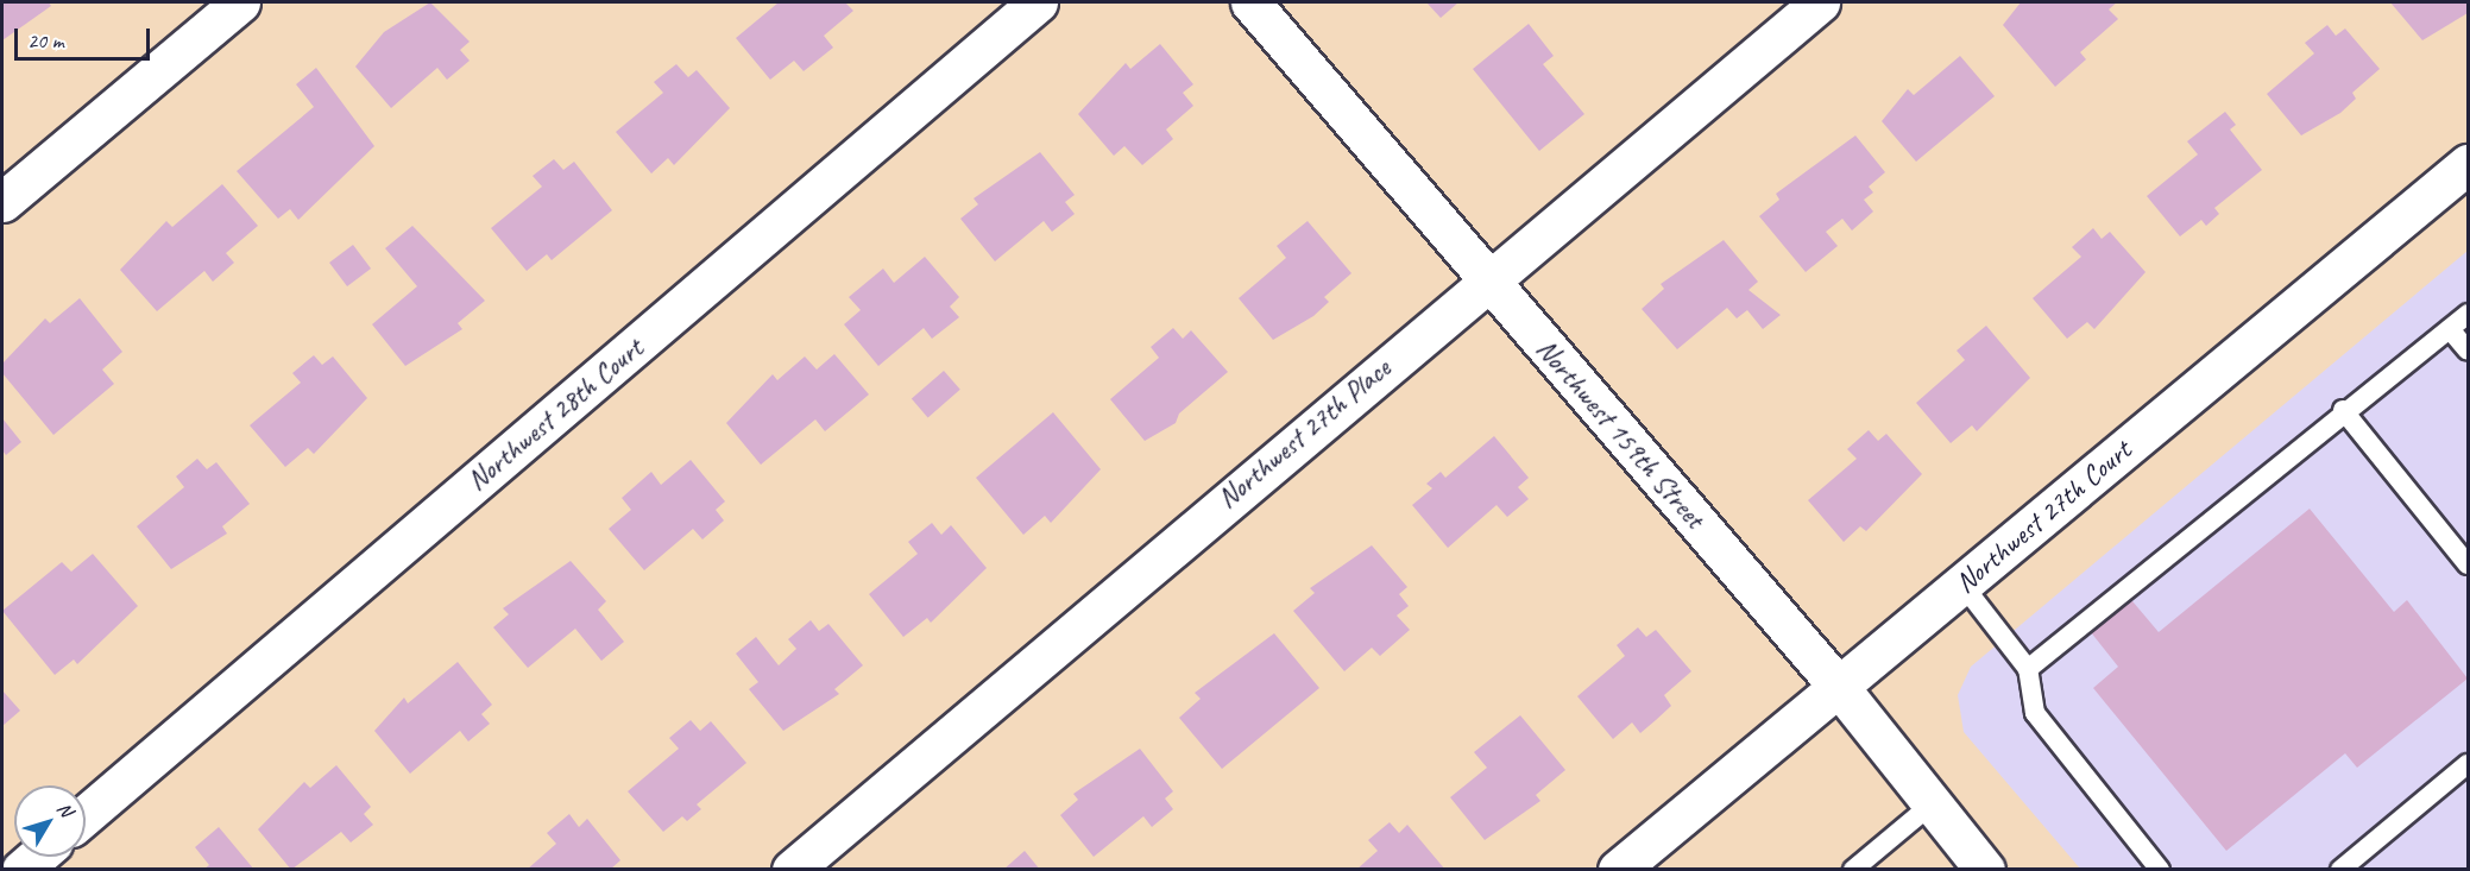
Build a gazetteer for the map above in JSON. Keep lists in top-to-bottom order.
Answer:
{
  "streets": {
    "street": [
      "Northwest 28th Court",
      "Northwest 27th Place",
      "Northwest 159th Street",
      "Northwest 27th Court"
    ]
  },
  "crossings": [
    ["Northwest 27th Place", "Northwest 159th Street"],
    ["Northwest 159th Street", "Northwest 27th Court"]
  ],
  "scale_bar": "20 m",
  "north": "top right"
}
